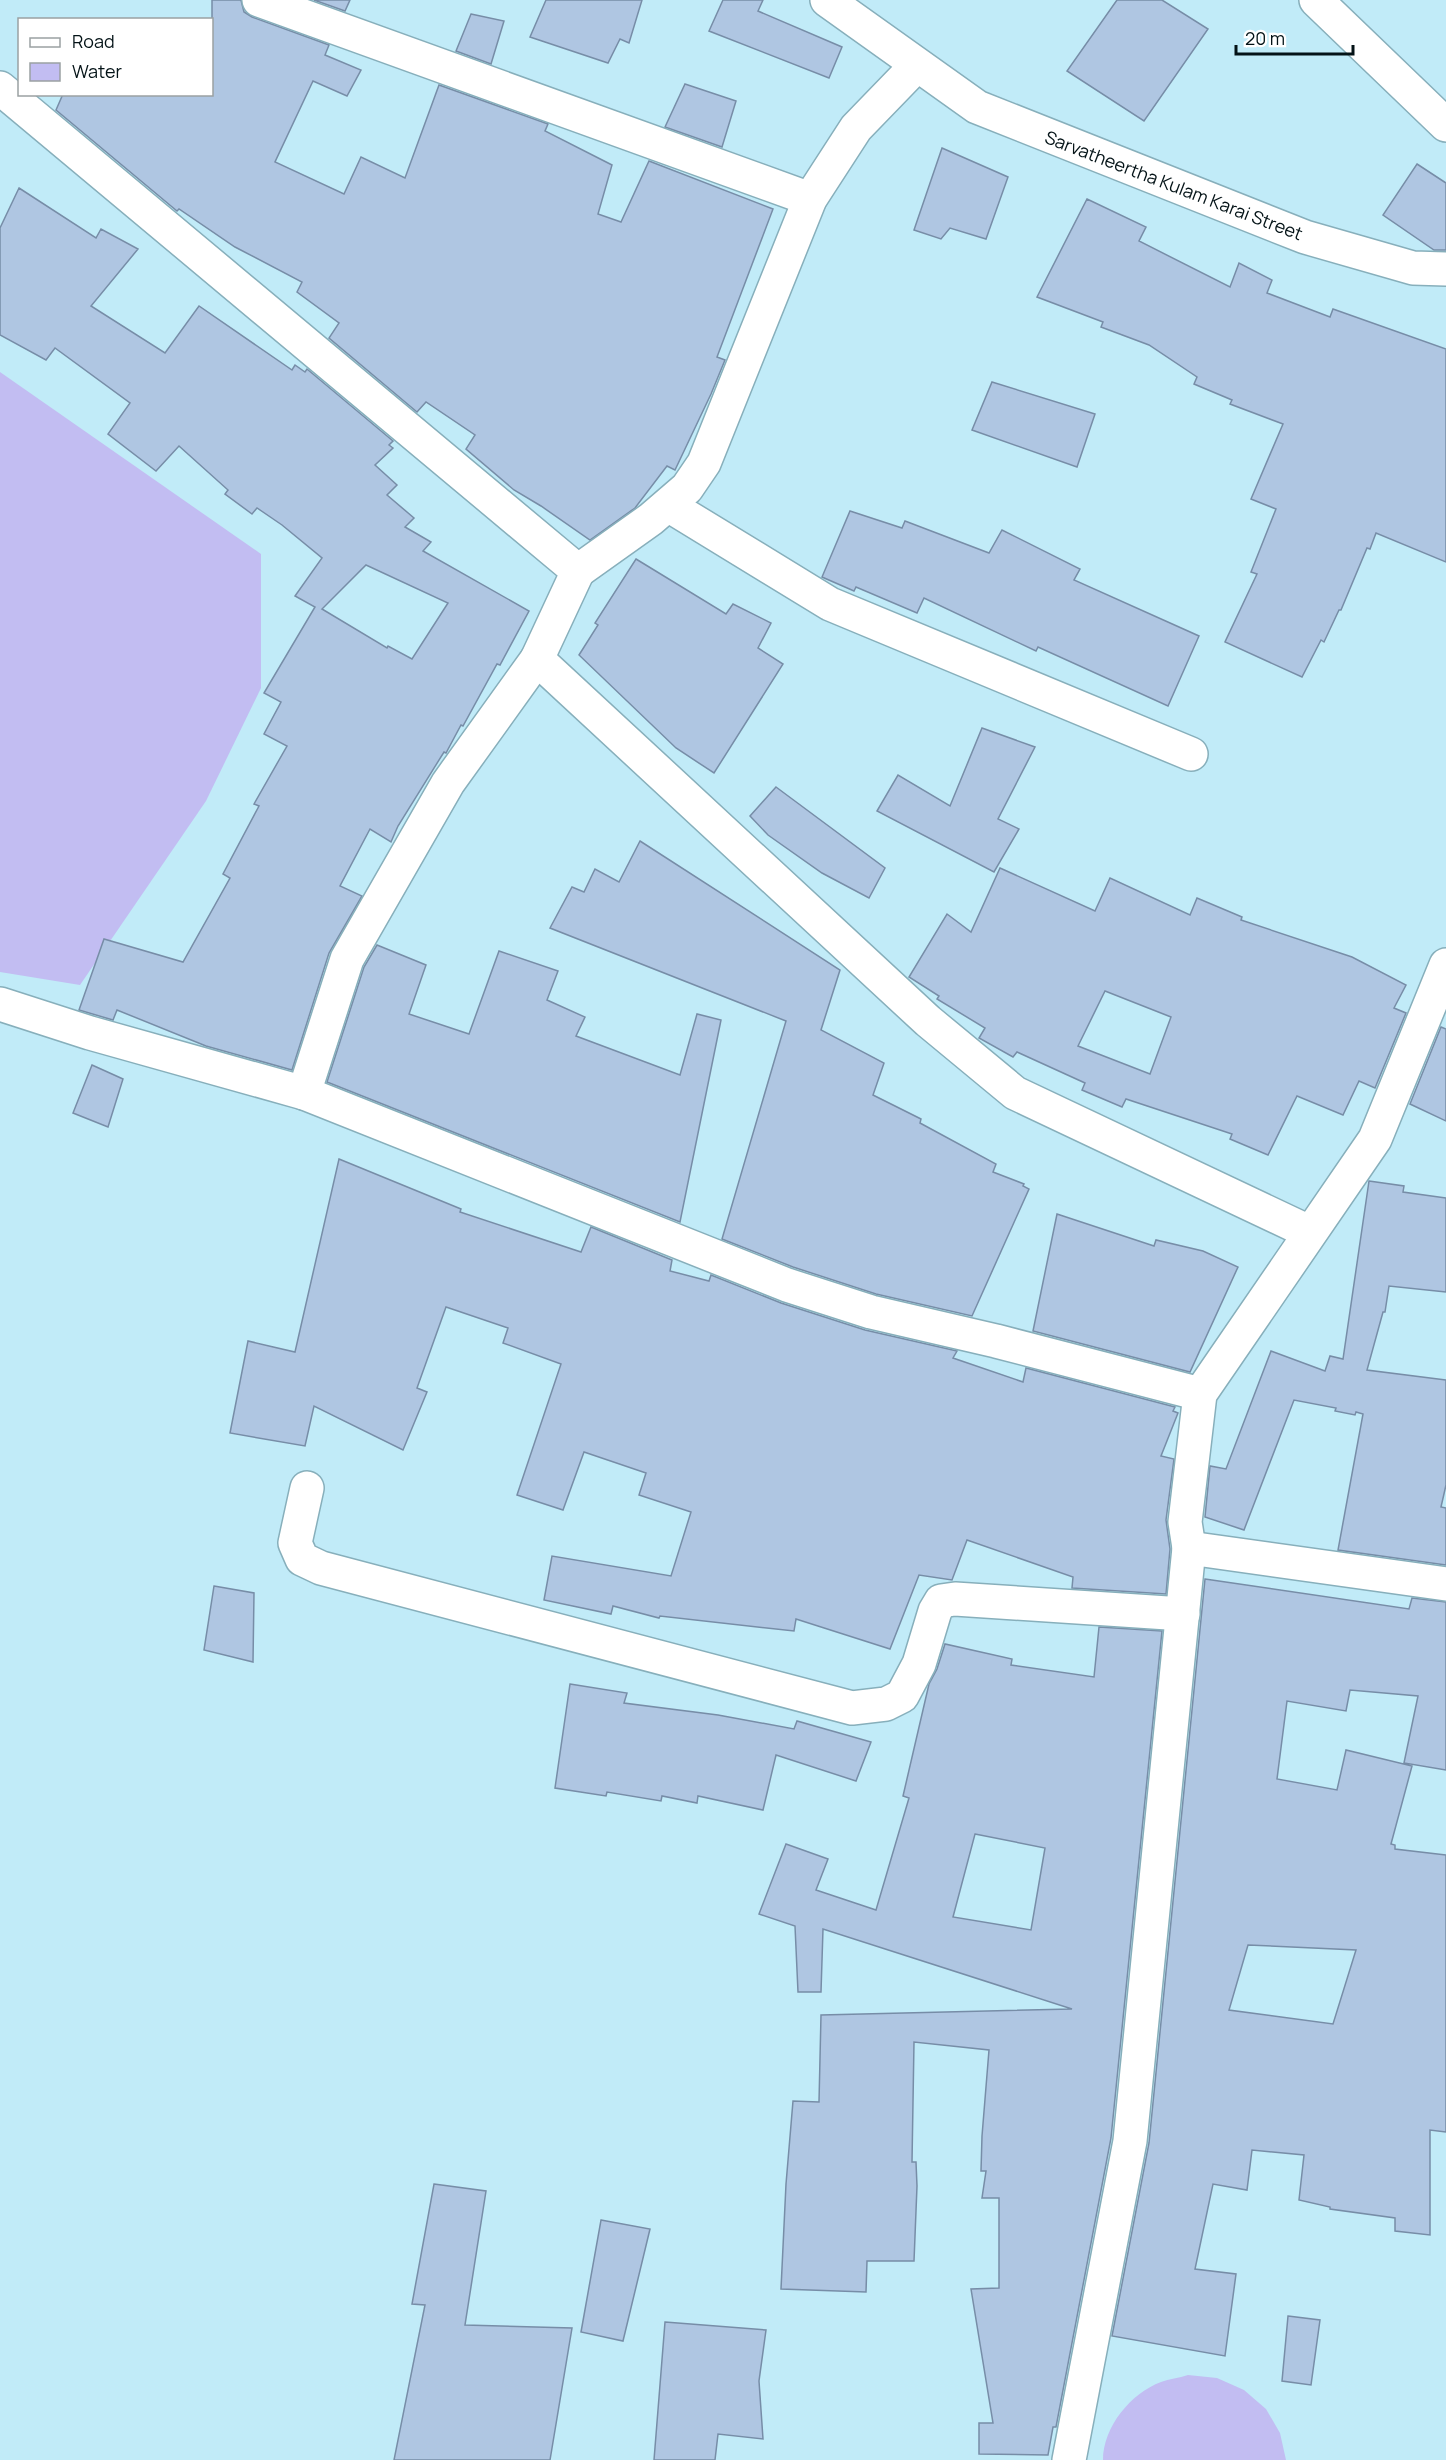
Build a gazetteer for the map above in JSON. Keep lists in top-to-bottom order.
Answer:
{
  "streets": {
    "main road": ["Sarvatheertha Kulam Karai Street"]
  },
  "legend": ["Road", "Water"],
  "scale_bar": "20 m"
}
